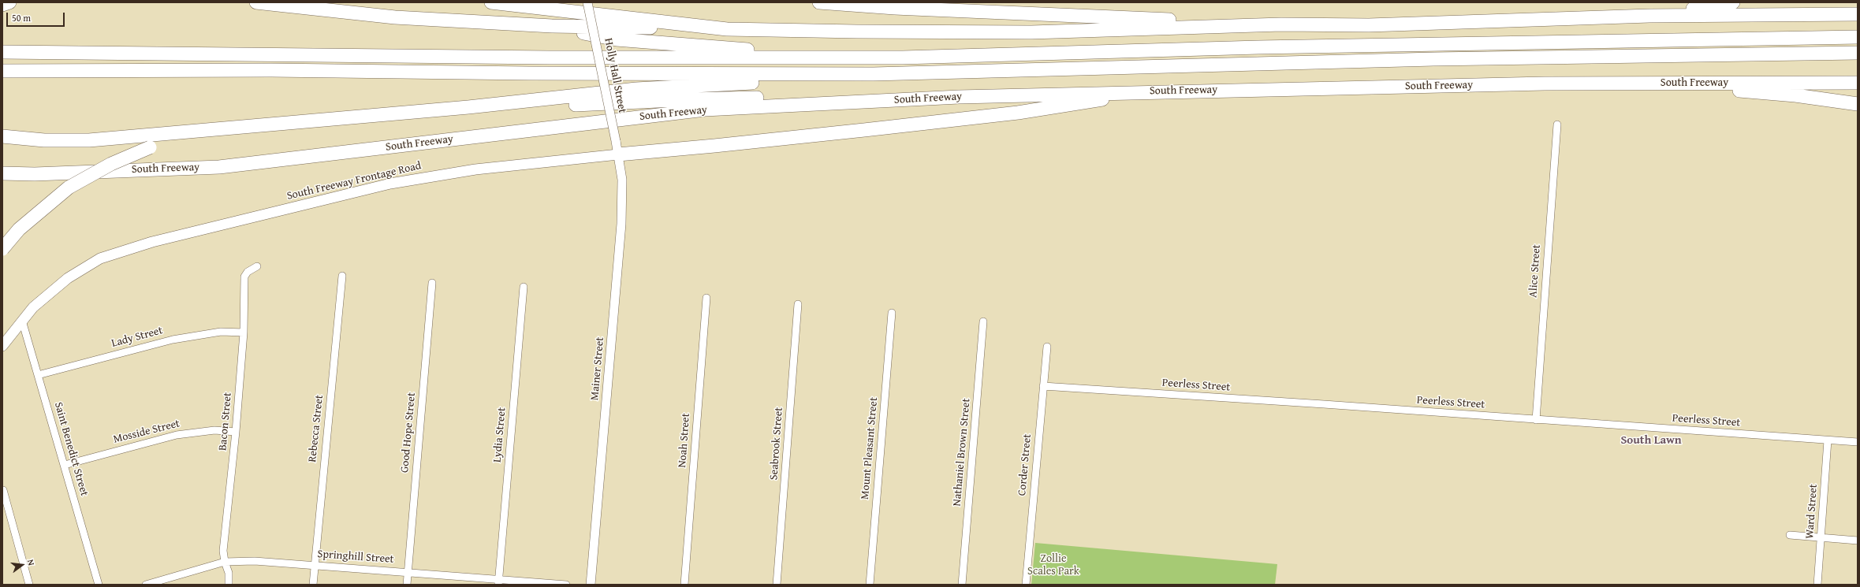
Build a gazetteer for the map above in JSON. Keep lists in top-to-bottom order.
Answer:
{
  "streets": {
    "highway": ["South Freeway"],
    "main road": ["South Freeway Frontage Road"],
    "street": [
      "Holly Hall Street",
      "Alice Street",
      "Lady Street",
      "Mainer Street",
      "Peerless Street",
      "Bacon Street",
      "Rebecca Street",
      "Mosside Street",
      "Good Hope Street",
      "Lydia Street",
      "Noah Street",
      "Seabrook Street",
      "Mount Pleasant Street",
      "Saint Benedict Street",
      "Nathaniel Brown Street",
      "Corder Street",
      "Ward Street",
      "Springhill Street"
    ]
  },
  "crossings": [
    ["Holly Hall Street", "South Freeway Frontage Road"],
    ["Holly Hall Street", "Mainer Street"],
    ["South Freeway Frontage Road", "Mainer Street"],
    ["South Freeway Frontage Road", "Saint Benedict Street"],
    ["Alice Street", "Peerless Street"],
    ["Lady Street", "Bacon Street"],
    ["Lady Street", "Saint Benedict Street"],
    ["Peerless Street", "Corder Street"],
    ["Peerless Street", "Ward Street"],
    ["Bacon Street", "Mosside Street"],
    ["Bacon Street", "Springhill Street"],
    ["Rebecca Street", "Springhill Street"],
    ["Mosside Street", "Saint Benedict Street"],
    ["Good Hope Street", "Springhill Street"],
    ["Lydia Street", "Springhill Street"]
  ],
  "districts": ["South Lawn"],
  "parks": ["Zollie Scales Park"],
  "scale_bar": "50 m",
  "north": "right"
}
